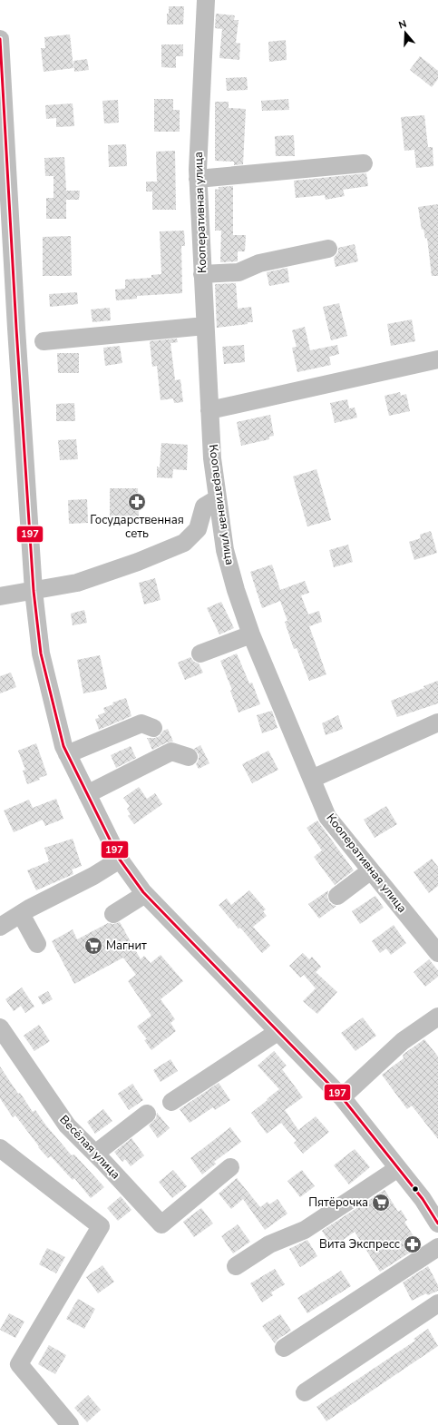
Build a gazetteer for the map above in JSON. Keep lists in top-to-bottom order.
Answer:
{
  "streets": {
    "street": ["Кооперативная улица", "Весёлая улица"]
  },
  "places": {
    "pharmacy": ["Государственная сеть", "Вита Экспресс"],
    "supermarket": ["Магнит", "Пятёрочка"]
  },
  "lines": ["transit line 197"],
  "north": "top"
}
